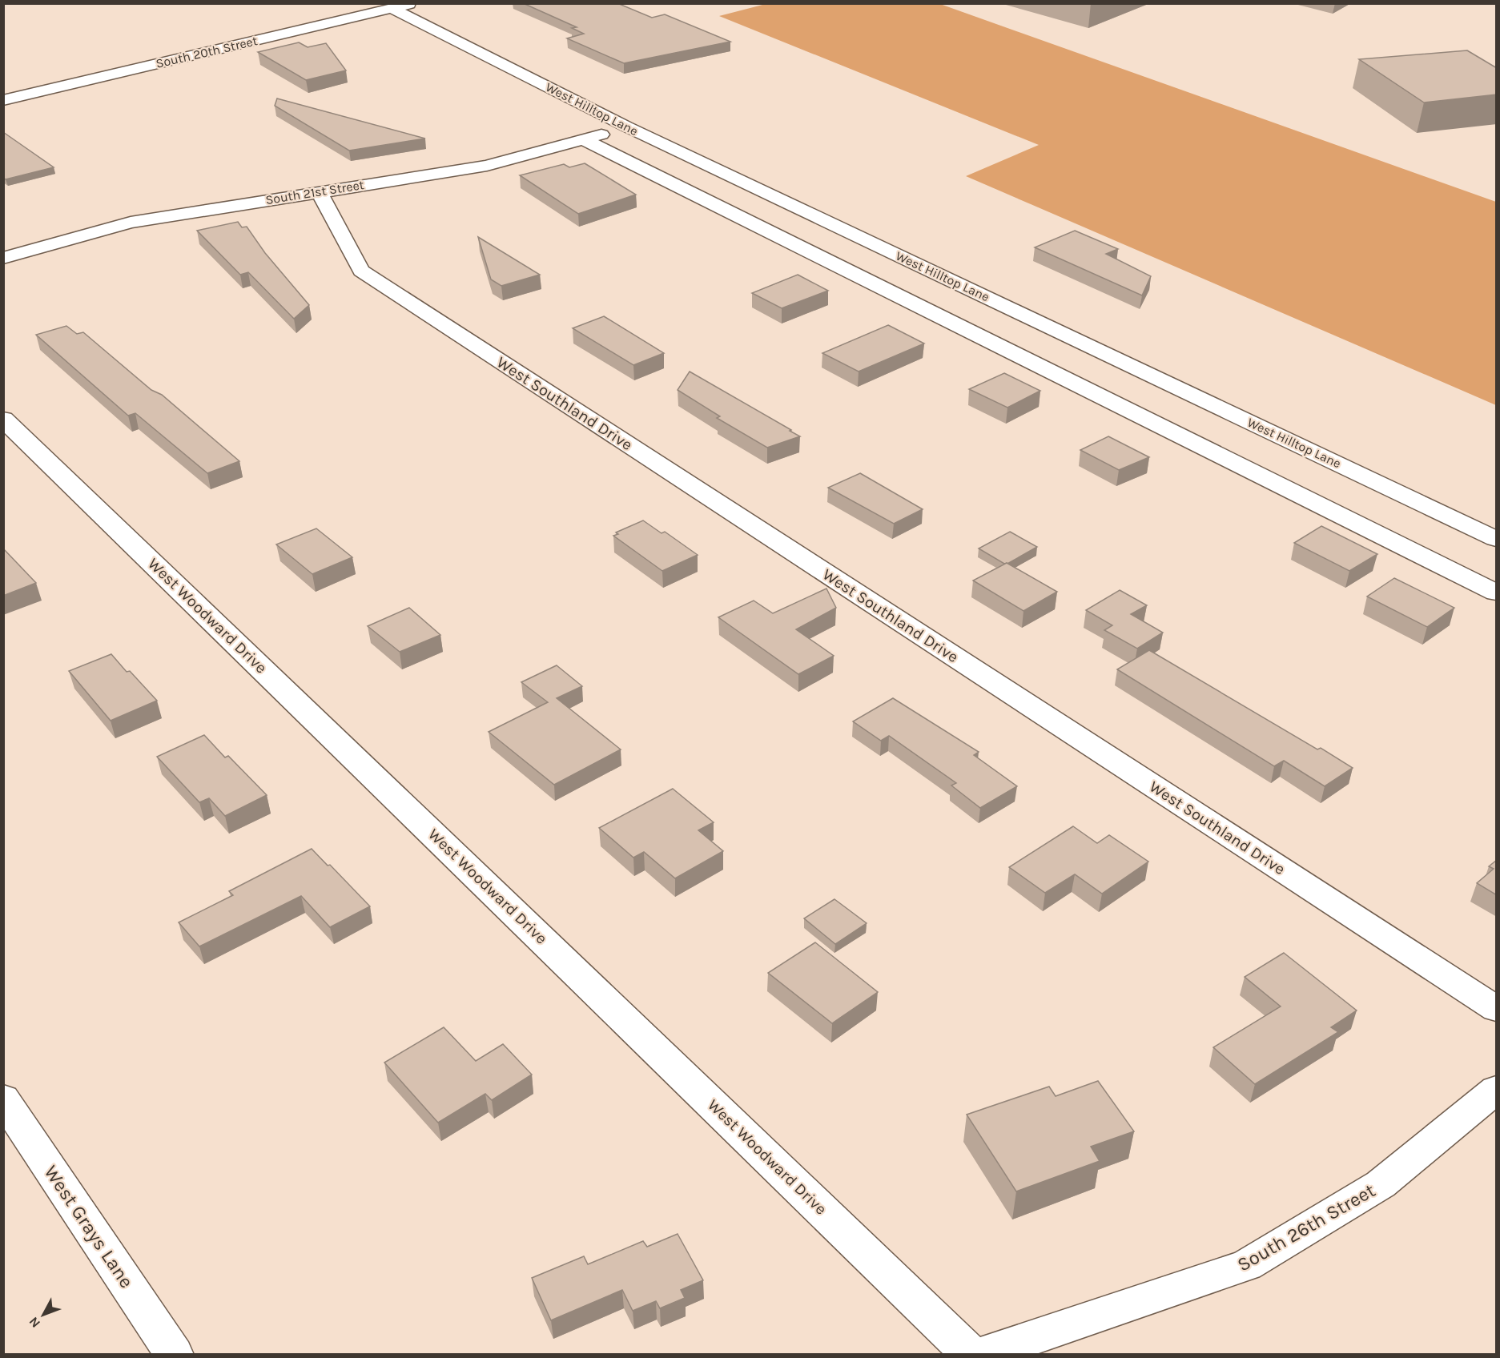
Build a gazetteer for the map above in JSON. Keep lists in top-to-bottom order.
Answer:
{
  "streets": {
    "street": [
      "South 20th Street",
      "West Hilltop Lane",
      "South 21st Street",
      "West Southland Drive",
      "West Woodward Drive",
      "West Grays Lane",
      "South 26th Street"
    ]
  },
  "crossings": [
    ["South 20th Street", "West Hilltop Lane"],
    ["West Hilltop Lane", "South 21st Street"],
    ["South 21st Street", "West Southland Drive"]
  ],
  "north": "bottom left"
}
